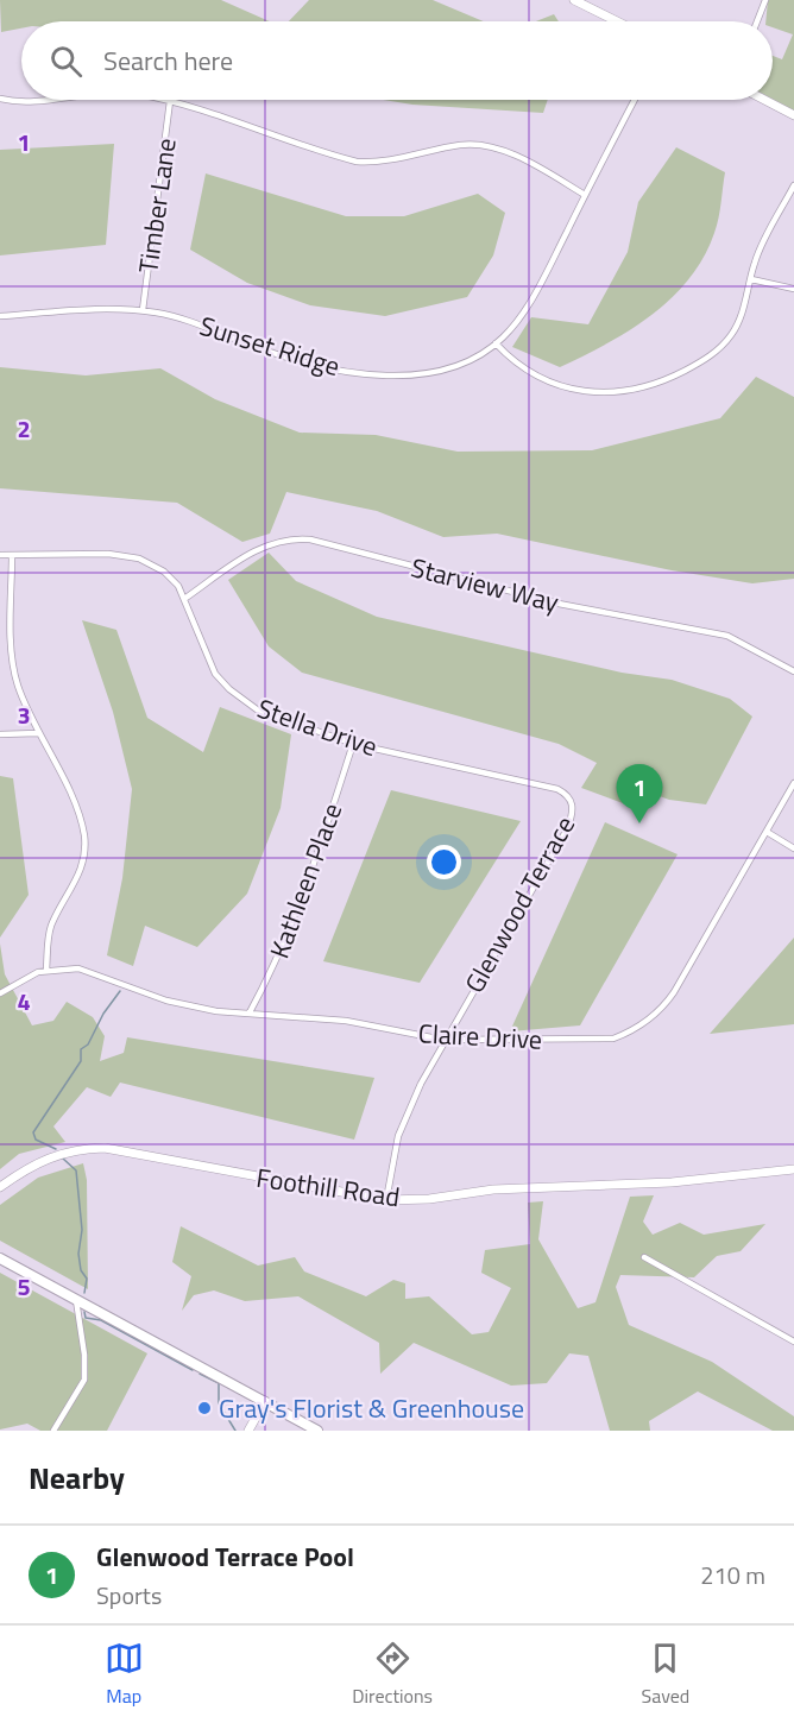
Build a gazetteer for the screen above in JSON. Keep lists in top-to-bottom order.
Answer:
{
  "streets": {
    "street": [
      "Timber Lane",
      "Sunset Ridge",
      "Starview Way",
      "Stella Drive",
      "Kathleen Place",
      "Glenwood Terrace",
      "Claire Drive",
      "Foothill Road"
    ]
  },
  "crossings": [
    ["Timber Lane", "Sunset Ridge"],
    ["Starview Way", "Stella Drive"],
    ["Stella Drive", "Kathleen Place"],
    ["Stella Drive", "Glenwood Terrace"],
    ["Kathleen Place", "Claire Drive"],
    ["Glenwood Terrace", "Claire Drive"],
    ["Glenwood Terrace", "Foothill Road"]
  ],
  "places": ["Gray's Florist & Greenhouse"],
  "page": {
    "search": "Search here",
    "pins": "1",
    "heading": "Nearby",
    "list": [
      {
        "mark": "1",
        "name": "Glenwood Terrace Pool",
        "note": "Sports",
        "value": "210 m"
      }
    ],
    "nav": ["Map", "Directions", "Saved"]
  },
  "grid": {
    "rows": [
      "1",
      "2",
      "3",
      "4",
      "5"
    ]
  }
}
